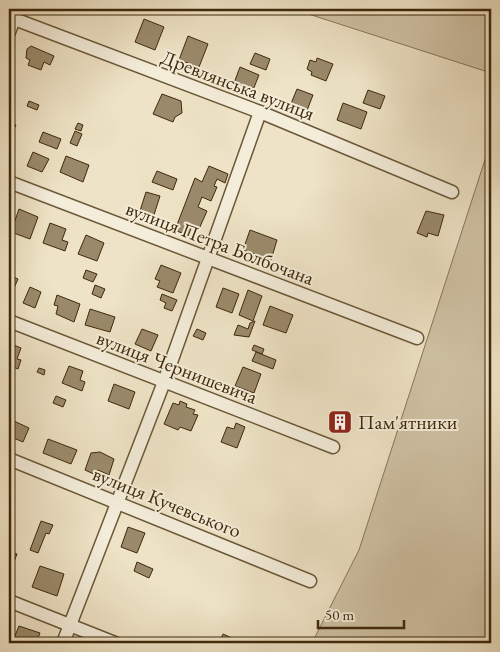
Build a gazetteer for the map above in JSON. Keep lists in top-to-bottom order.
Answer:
{
  "streets": {
    "street": [
      "Древлянська вулиця",
      "вулиця Петра Болбочана",
      "вулиця Чернишевича",
      "вулиця Кучевського"
    ]
  },
  "places": {
    "building": ["Пам'ятники"]
  },
  "scale_bar": "50 m"
}
